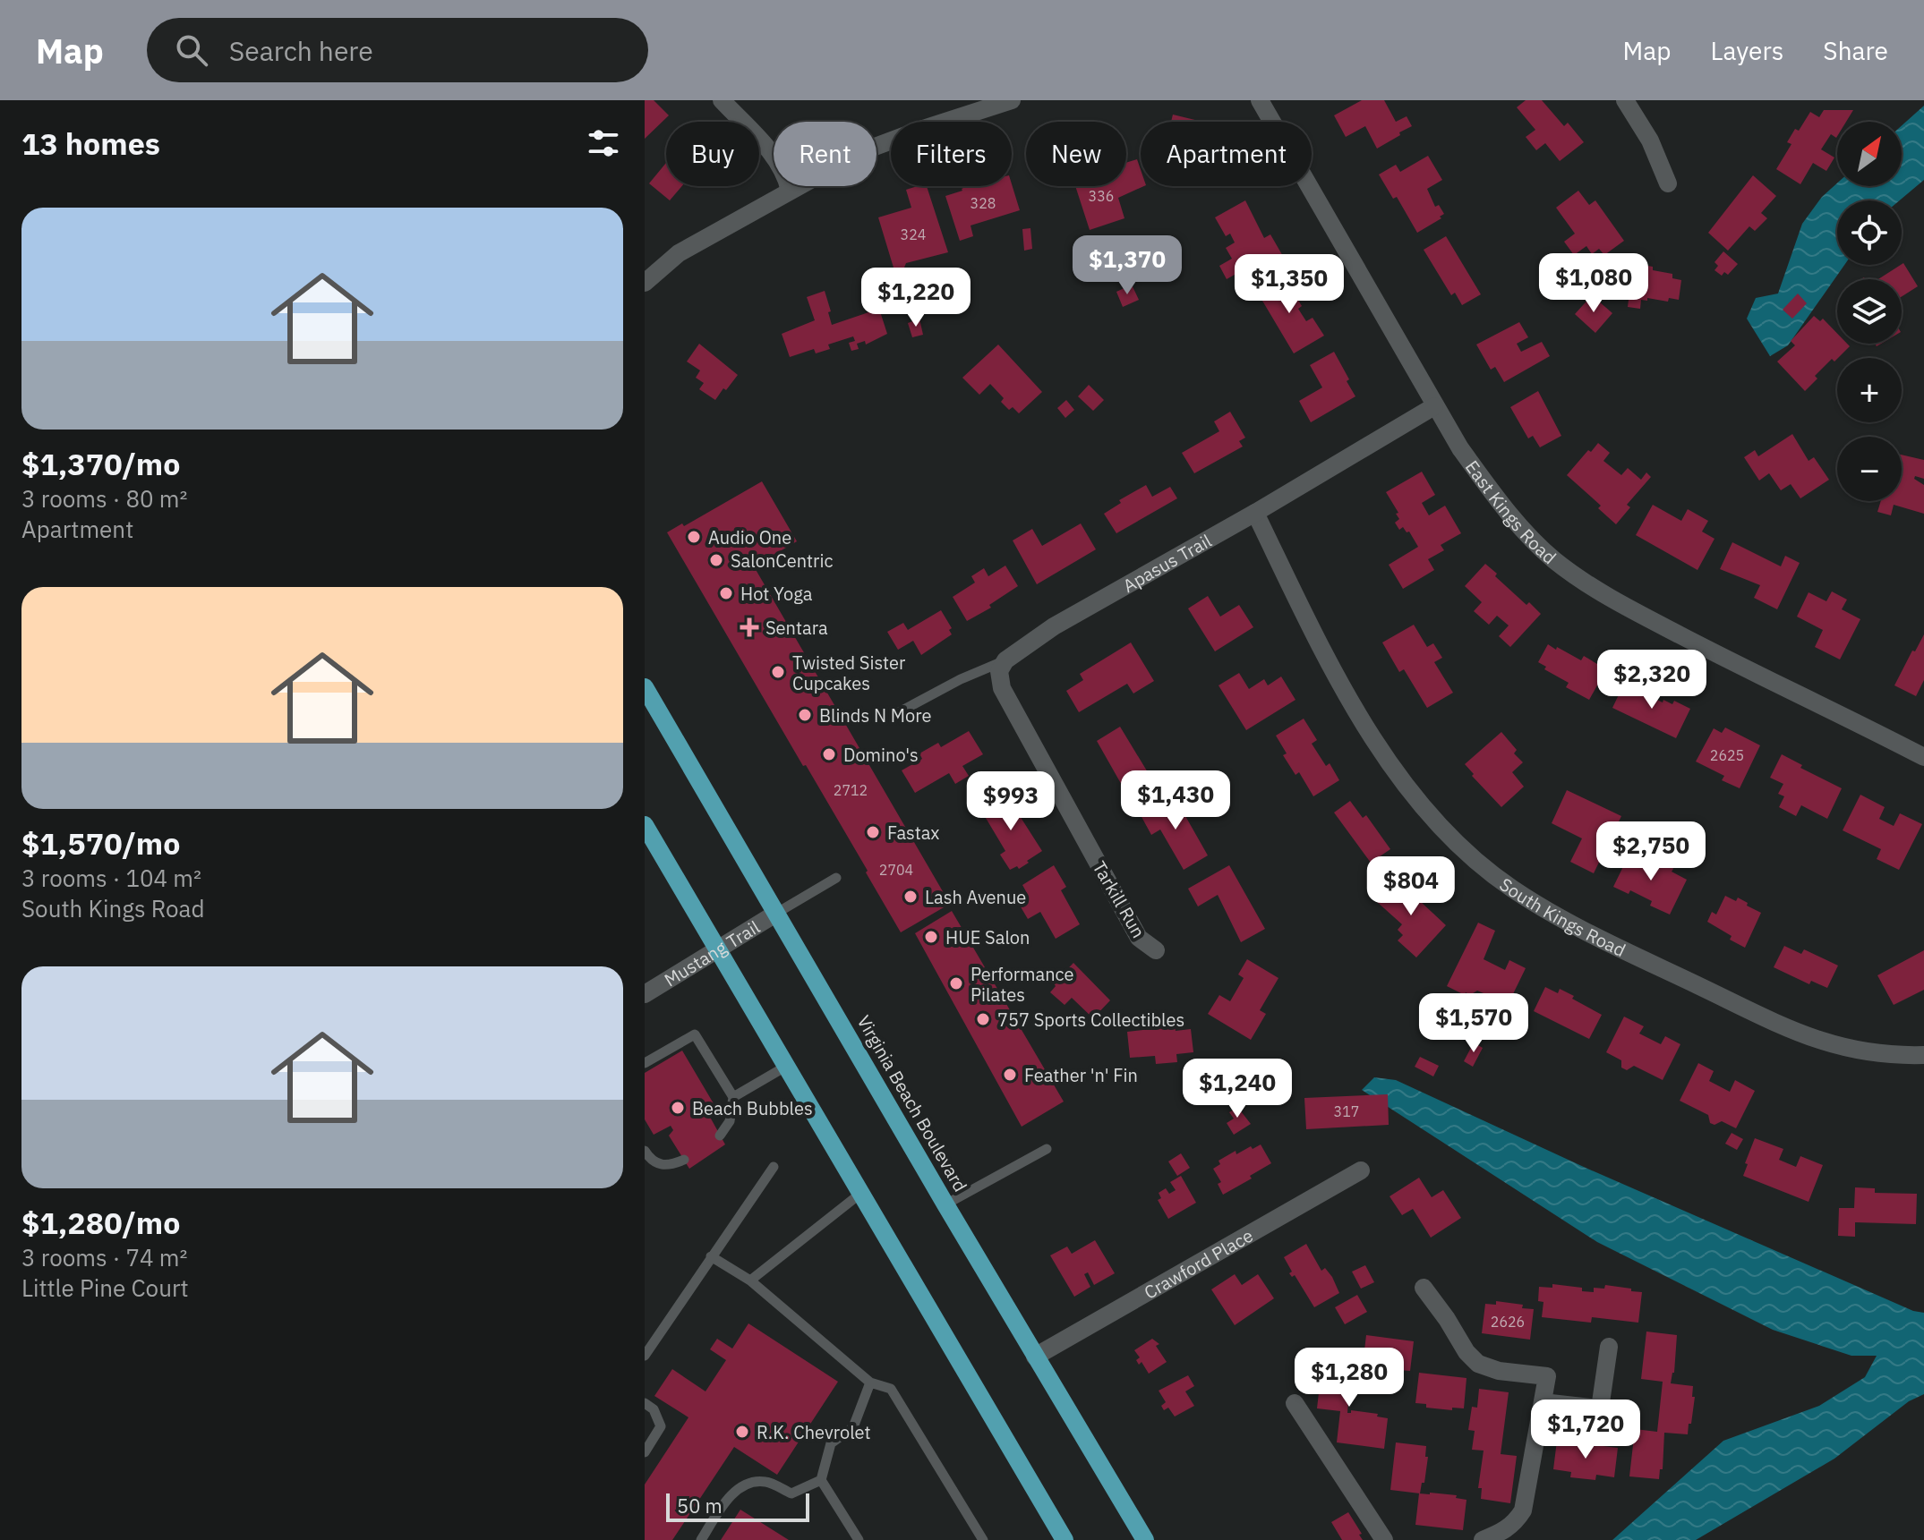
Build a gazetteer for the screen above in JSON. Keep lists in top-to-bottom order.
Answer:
{
  "streets": {
    "main road": ["Virginia Beach Boulevard"],
    "street": [
      "East Kings Road",
      "Apasus Trail",
      "Tarkill Run",
      "South Kings Road",
      "Mustang Trail",
      "Crawford Place"
    ]
  },
  "crossings": [
    ["East Kings Road", "Apasus Trail"],
    ["Apasus Trail", "Tarkill Run"],
    ["Apasus Trail", "South Kings Road"],
    ["Mustang Trail", "Virginia Beach Boulevard"],
    ["Virginia Beach Boulevard", "Crawford Place"]
  ],
  "places": {
    "other": [
      "Audio One",
      "SalonCentric",
      "Hot Yoga",
      "Twisted Sister Cupcakes",
      "Blinds N More",
      "Domino's",
      "Fastax",
      "Lash Avenue",
      "HUE Salon",
      "Performance Pilates",
      "757 Sports Collectibles",
      "Feather 'n' Fin",
      "Beach Bubbles",
      "R.K. Chevrolet"
    ],
    "health": ["Sentara"]
  },
  "house_numbers": [
    "336",
    "328",
    "324",
    "2625",
    "2712",
    "2704",
    "317",
    "2626"
  ],
  "scale_bar": "50 m",
  "north": "top right",
  "page": {
    "header": "Map",
    "search": "Search here",
    "nav": ["Map", "Layers", "Share"],
    "heading": "13 homes",
    "map_buttons": ["+", "−"],
    "chip": [
      "Buy",
      "Rent",
      "Filters",
      "New",
      "Apartment"
    ],
    "list": [
      {
        "name": "$1,370/mo",
        "note": "3 rooms · 80 m² · Apartment"
      },
      {
        "name": "$1,570/mo",
        "note": "3 rooms · 104 m² · South Kings Road"
      },
      {
        "name": "$1,280/mo",
        "note": "3 rooms · 74 m² · Little Pine Court"
      }
    ],
    "price": [
      "$1,370",
      "$1,080",
      "$1,350",
      "$1,220",
      "$2,320",
      "$1,430",
      "$993",
      "$2,750",
      "$804",
      "$1,570",
      "$1,240",
      "$1,280",
      "$1,720"
    ],
    "scale": "50 m"
  }
}
